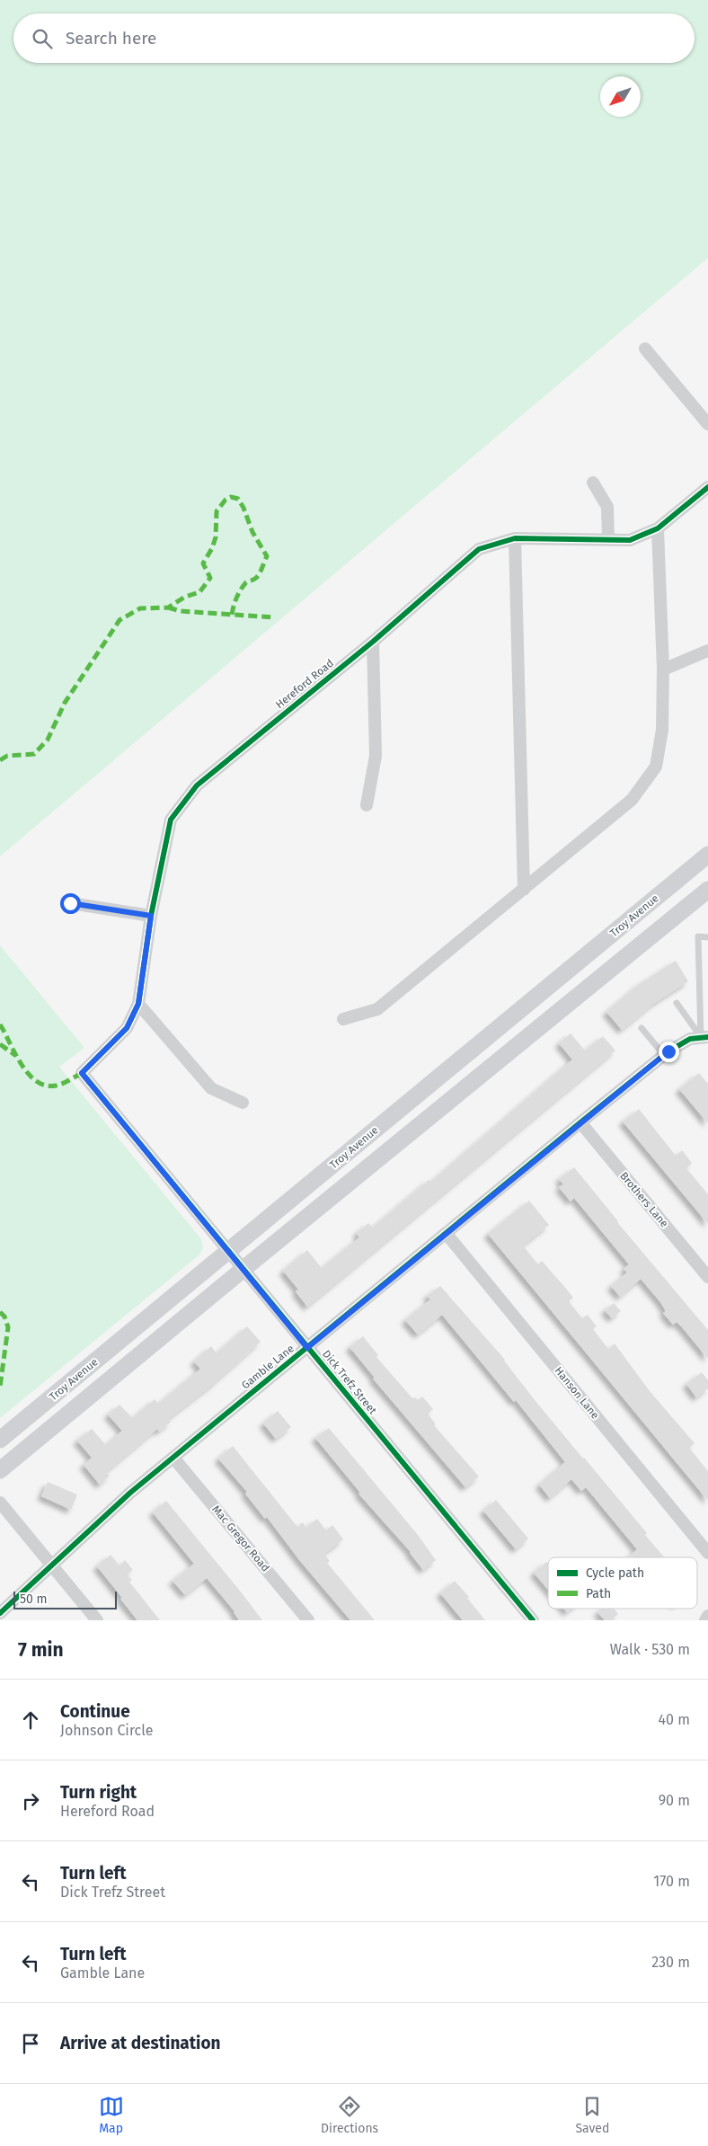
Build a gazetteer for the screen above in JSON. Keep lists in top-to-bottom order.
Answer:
{
  "streets": {
    "main road": ["Troy Avenue"],
    "street": [
      "Hereford Road",
      "Brothers Lane",
      "Gamble Lane",
      "Dick Trefz Street",
      "Hanson Lane",
      "Mac Gregor Road"
    ]
  },
  "crossings": [
    ["Hereford Road", "Dick Trefz Street"],
    ["Troy Avenue", "Dick Trefz Street"],
    ["Brothers Lane", "Gamble Lane"],
    ["Gamble Lane", "Dick Trefz Street"],
    ["Gamble Lane", "Hanson Lane"],
    ["Gamble Lane", "Mac Gregor Road"]
  ],
  "legend": ["Cycle path", "Path"],
  "scale_bar": "50 m",
  "north": "bottom left",
  "page": {
    "search": "Search here",
    "scale": "50 m",
    "heading": ["7 min", "Walk · 530 m"],
    "list": [
      ["Continue", "Johnson Circle", "40 m"],
      ["Turn right", "Hereford Road", "90 m"],
      ["Turn left", "Dick Trefz Street", "170 m"],
      ["Turn left", "Gamble Lane", "230 m"],
      "Arrive at destination"
    ],
    "nav": ["Map", "Directions", "Saved"]
  }
}
